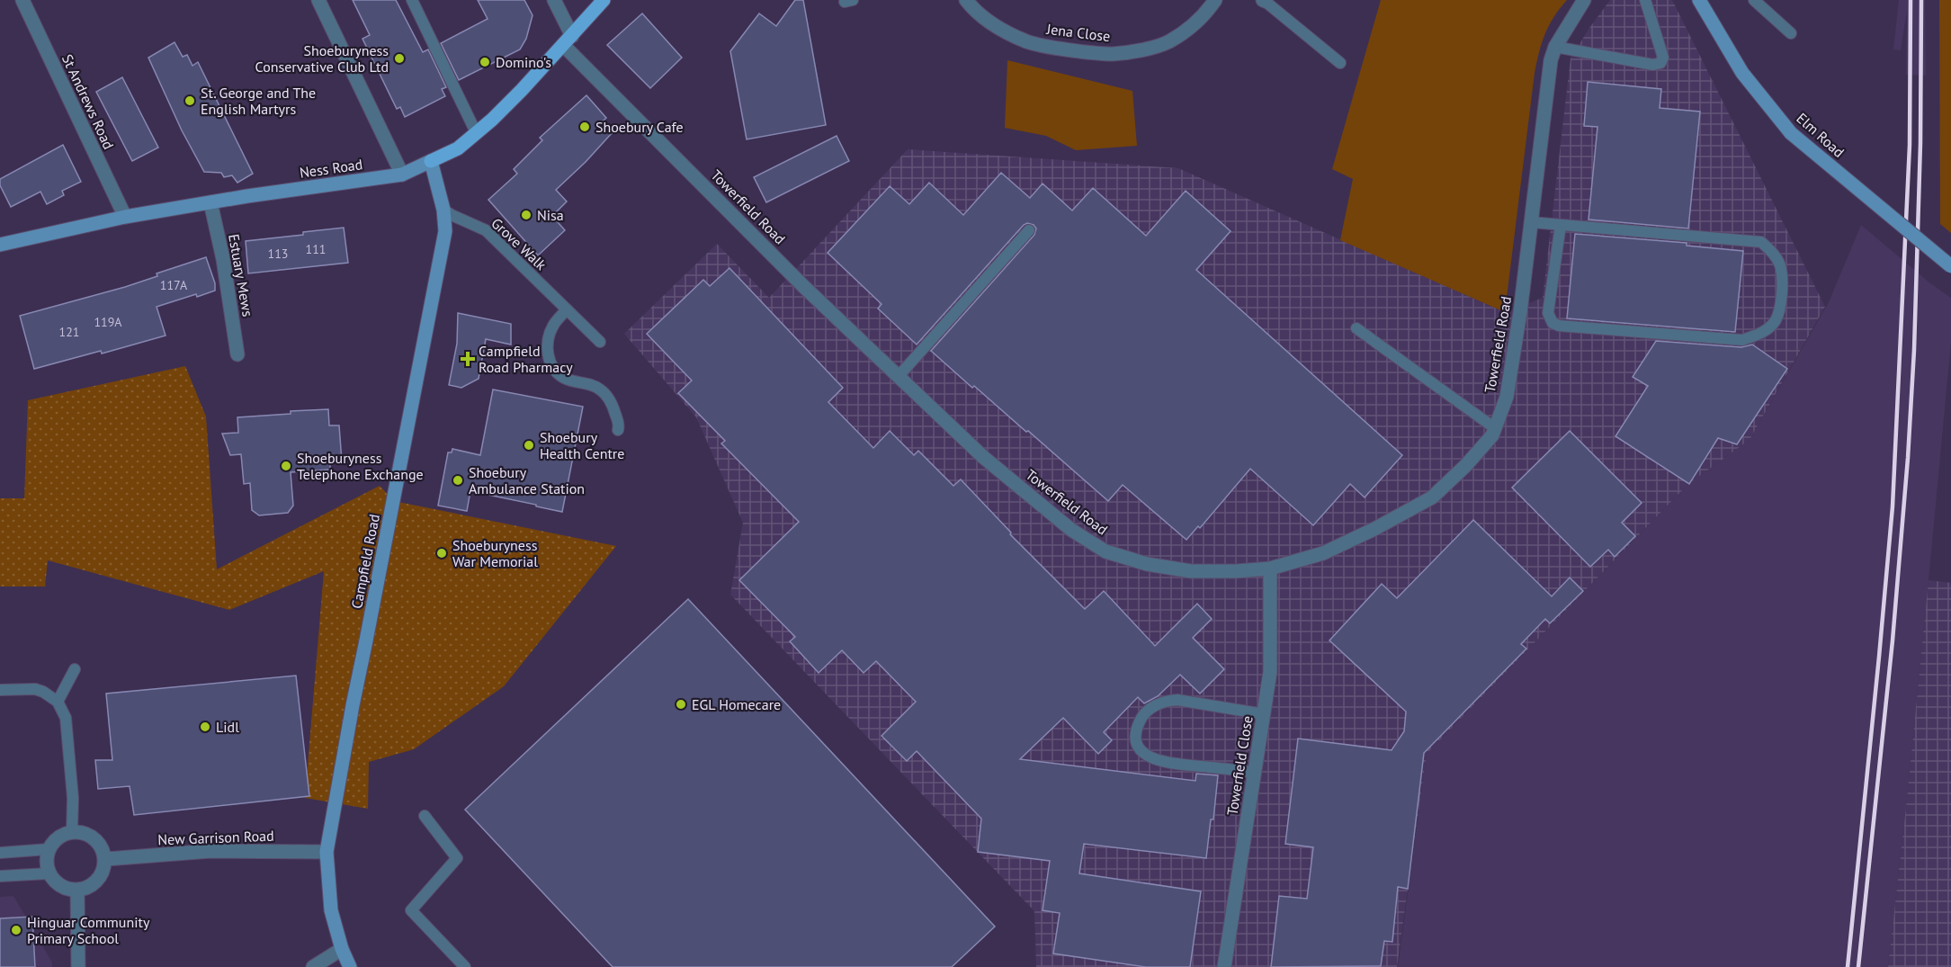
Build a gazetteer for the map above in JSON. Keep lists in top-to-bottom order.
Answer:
{
  "streets": {
    "main road": ["Ness Road"],
    "street": [
      "Jena Close",
      "St Andrews Road",
      "Elm Road",
      "Towerfield Road",
      "Estuary Mews",
      "Campfield Road",
      "Towerfield Close",
      "New Garrison Road"
    ],
    "lane": ["Grove Walk"]
  },
  "crossings": [
    ["St Andrews Road", "Ness Road"],
    ["Ness Road", "Towerfield Road"],
    ["Ness Road", "Estuary Mews"],
    ["Ness Road", "Campfield Road"],
    ["Towerfield Road", "Towerfield Close"],
    ["Grove Walk", "Campfield Road"],
    ["Campfield Road", "New Garrison Road"]
  ],
  "places": {
    "other": [
      "Shoeburyness Conservative Club Ltd",
      "Domino's",
      "St. George and The English Martyrs",
      "Shoebury Cafe",
      "Nisa",
      "Shoebury Health Centre",
      "Shoeburyness Telephone Exchange",
      "Shoebury Ambulance Station",
      "Shoeburyness War Memorial",
      "EGL Homecare",
      "Lidl",
      "Hinguar Community Primary School"
    ],
    "health": ["Campfield Road Pharmacy"]
  },
  "house_numbers": [
    "111",
    "113",
    "117A",
    "119A",
    "121"
  ]
}
